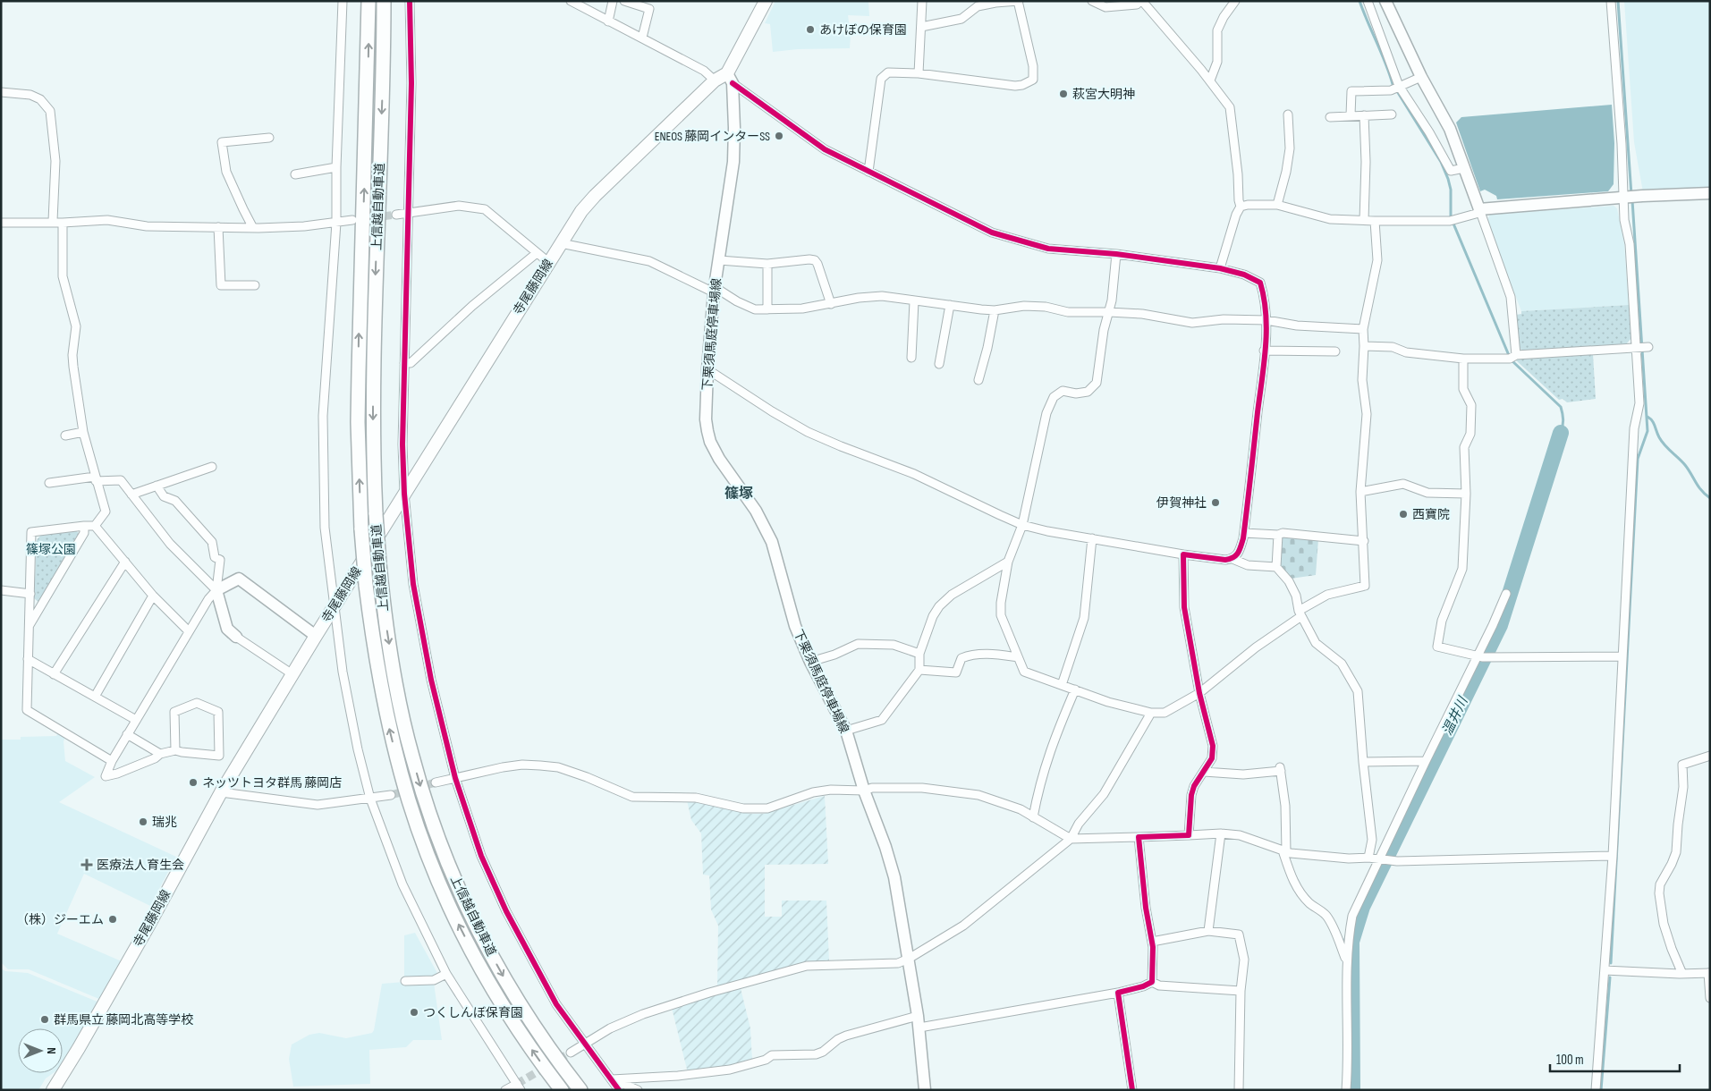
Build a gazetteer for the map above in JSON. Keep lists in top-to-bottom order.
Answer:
{
  "streets": {
    "highway": ["上信越自動車道"],
    "main road": ["寺尾藤岡線", "下栗須馬庭停車場線"]
  },
  "crossings": [
    ["寺尾藤岡線", "下栗須馬庭停車場線"]
  ],
  "districts": ["篠塚"],
  "water": ["温井川"],
  "parks": ["篠塚公園"],
  "places": {
    "other": [
      "あけぼの保育園",
      "萩宮大明神",
      "ENEOS 藤岡インターSS",
      "伊賀神社",
      "西寶院",
      "ネッツトヨタ群馬 藤岡店",
      "瑞兆",
      "（株）ジーエム",
      "つくしんぼ保育園",
      "群馬県立 藤岡北高等学校"
    ],
    "health": ["医療法人育生会"]
  },
  "scale_bar": "100 m",
  "north": "right"
}
